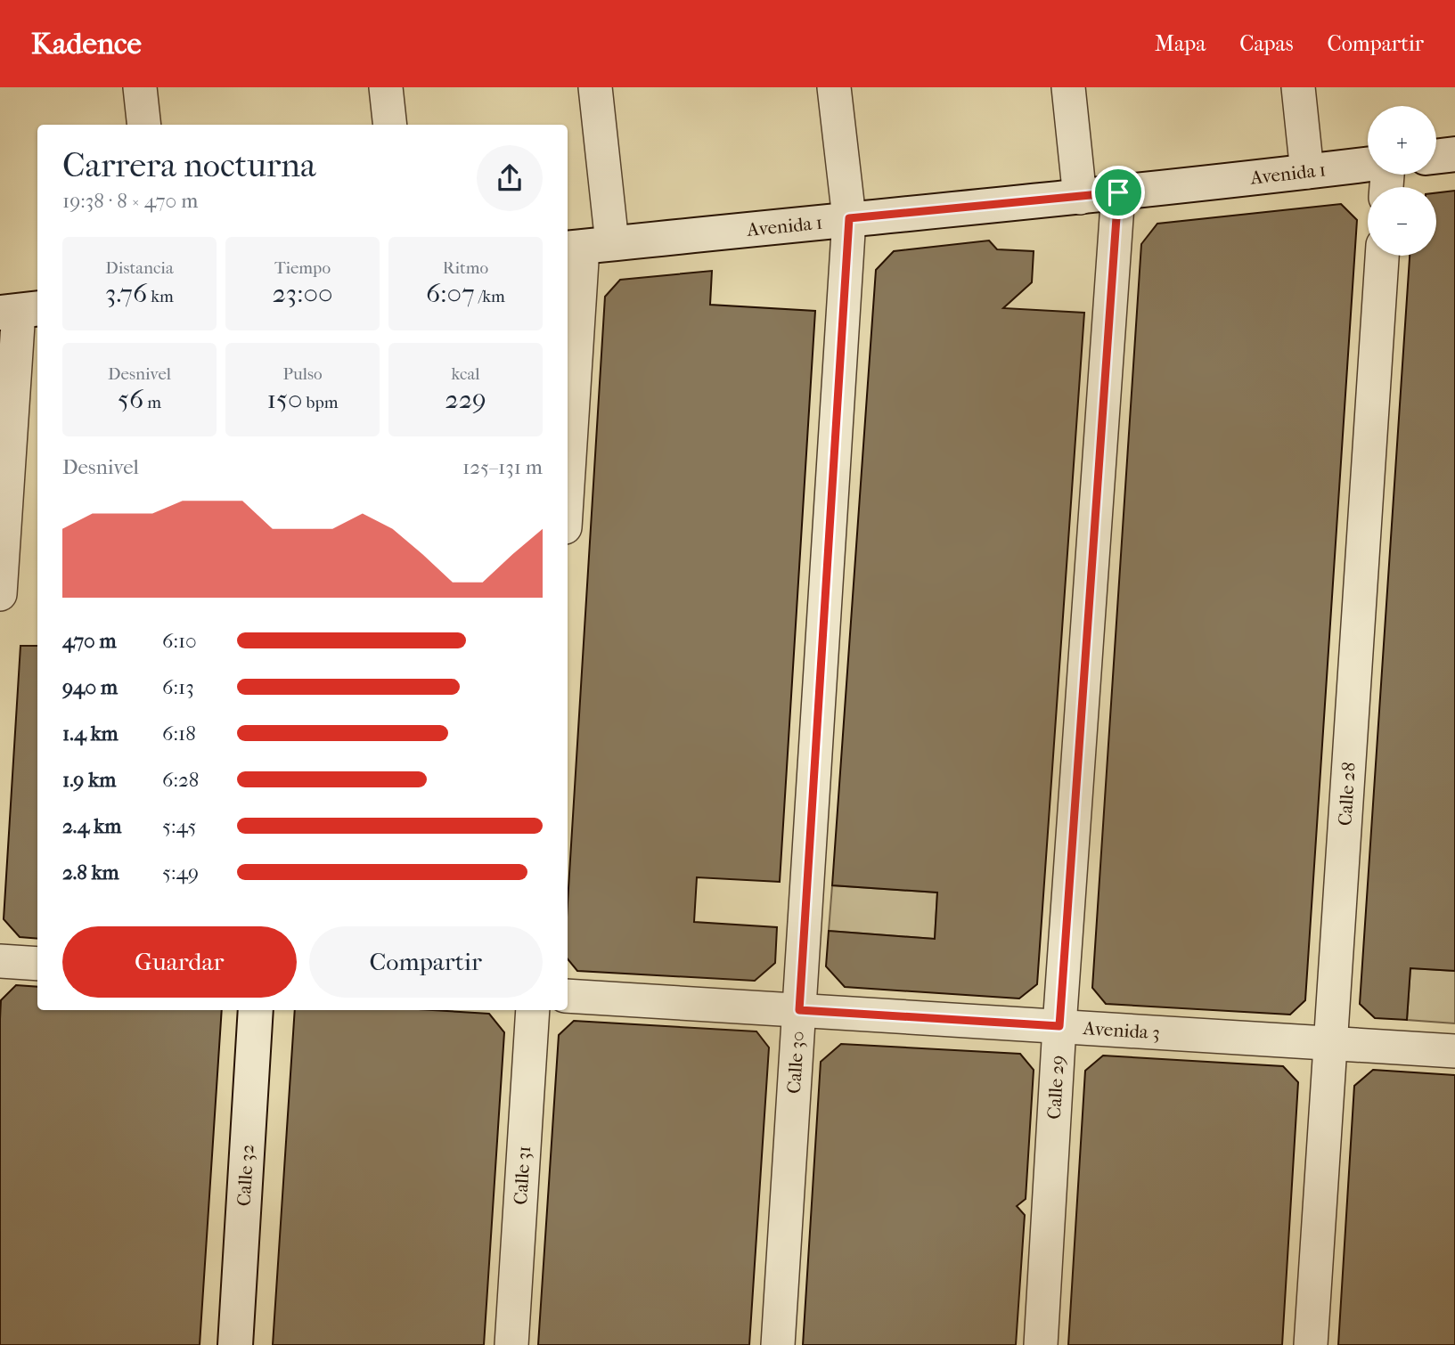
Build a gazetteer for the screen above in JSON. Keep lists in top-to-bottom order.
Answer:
{
  "streets": {
    "street": [
      "Avenida 1",
      "Calle 28",
      "Avenida 3",
      "Calle 30",
      "Calle 29",
      "Calle 32",
      "Calle 31"
    ]
  },
  "crossings": [
    ["Avenida 1", "Calle 30"],
    ["Avenida 1", "Calle 29"],
    ["Calle 28", "Avenida 3"],
    ["Avenida 3", "Calle 30"],
    ["Avenida 3", "Calle 29"]
  ],
  "page": {
    "header": "Kadence",
    "nav": ["Mapa", "Capas", "Compartir"],
    "map_buttons": ["+", "−"],
    "heading": ["Carrera nocturna", "19:38 · 8 × 470 m"],
    "stats": [
      ["Distancia", "3.76 km"],
      ["Tiempo", "23:00"],
      ["Ritmo", "6:07 /km"],
      ["Desnivel", "56 m"],
      ["Pulso", "150 bpm"],
      ["kcal", "229"]
    ],
    "chart": ["Desnivel", "125–131 m"],
    "list": [
      {
        "name": "470 m",
        "note": "6:10"
      },
      {
        "name": "940 m",
        "note": "6:13"
      },
      {
        "name": "1.4 km",
        "note": "6:18"
      },
      {
        "name": "1.9 km",
        "note": "6:28"
      },
      {
        "name": "2.4 km",
        "note": "5:45"
      },
      {
        "name": "2.8 km",
        "note": "5:49"
      }
    ],
    "buttons": ["Guardar", "Compartir"]
  }
}
